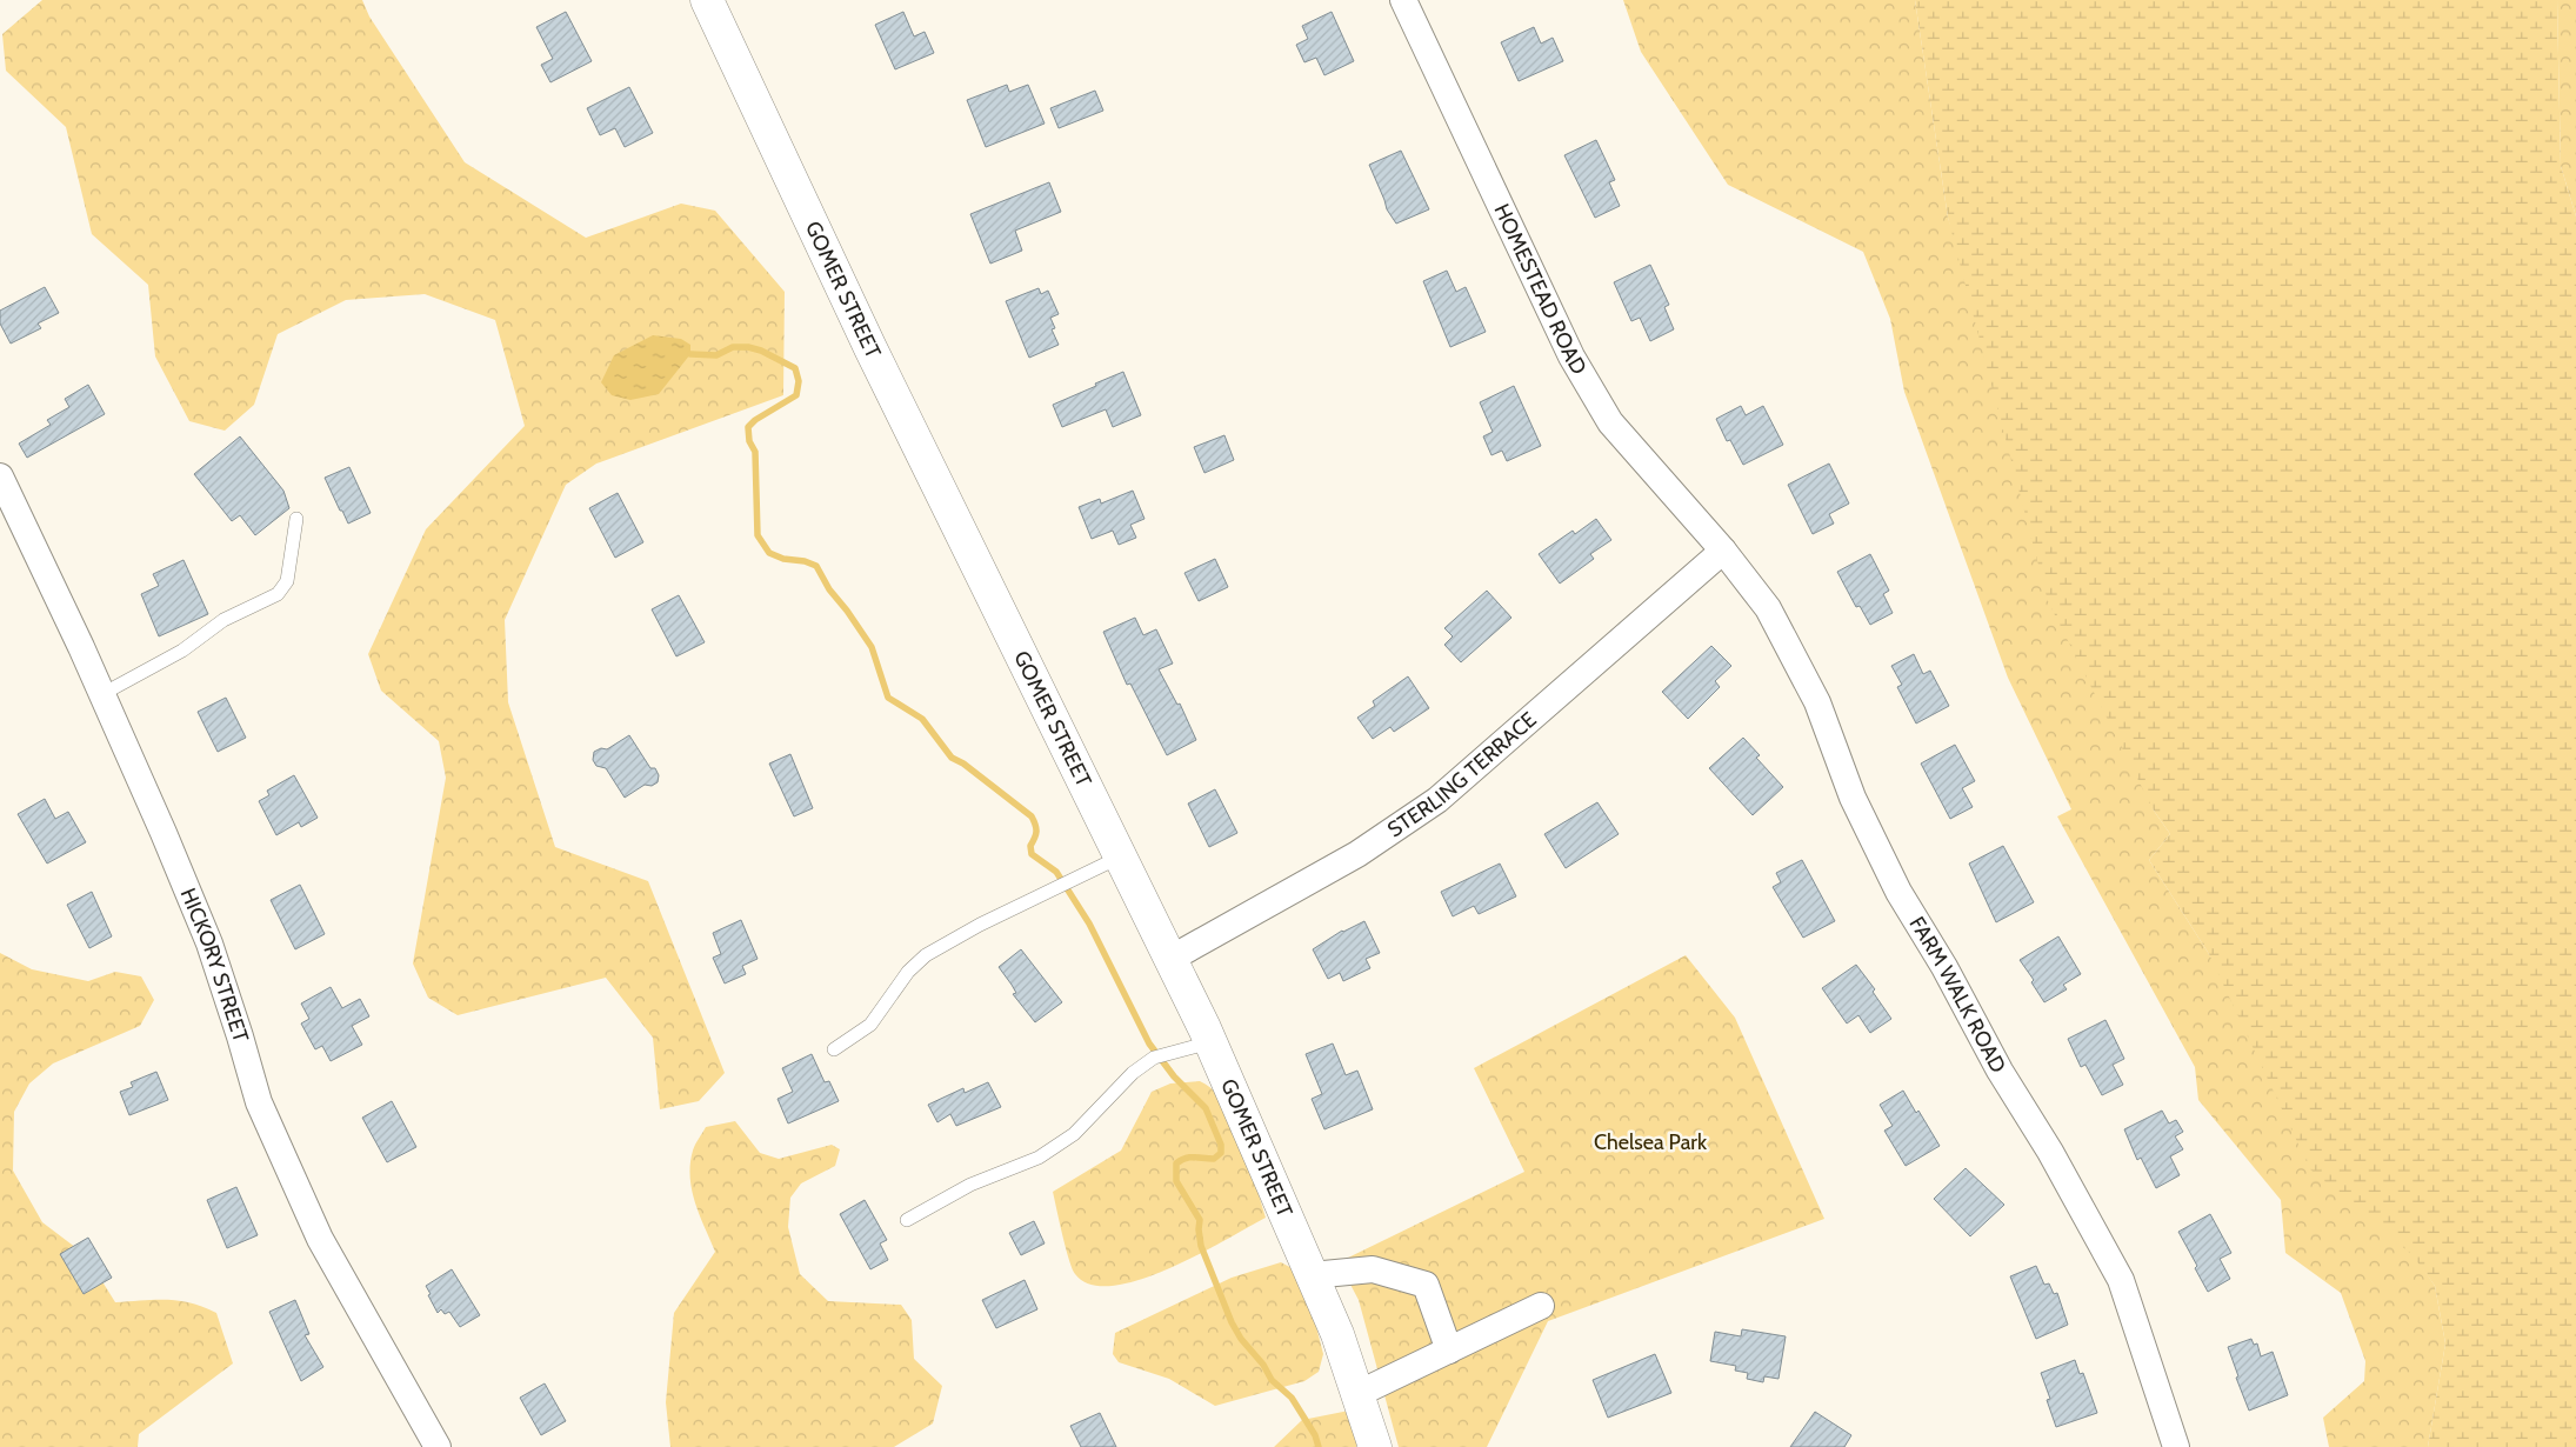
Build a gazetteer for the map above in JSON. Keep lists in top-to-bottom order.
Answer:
{
  "streets": {
    "street": [
      "HOMESTEAD ROAD",
      "GOMER STREET",
      "STERLING TERRACE",
      "HICKORY STREET",
      "FARM WALK ROAD"
    ]
  },
  "crossings": [
    ["HOMESTEAD ROAD", "STERLING TERRACE"],
    ["HOMESTEAD ROAD", "FARM WALK ROAD"],
    ["GOMER STREET", "STERLING TERRACE"],
    ["STERLING TERRACE", "FARM WALK ROAD"]
  ],
  "parks": ["Chelsea Park"]
}
